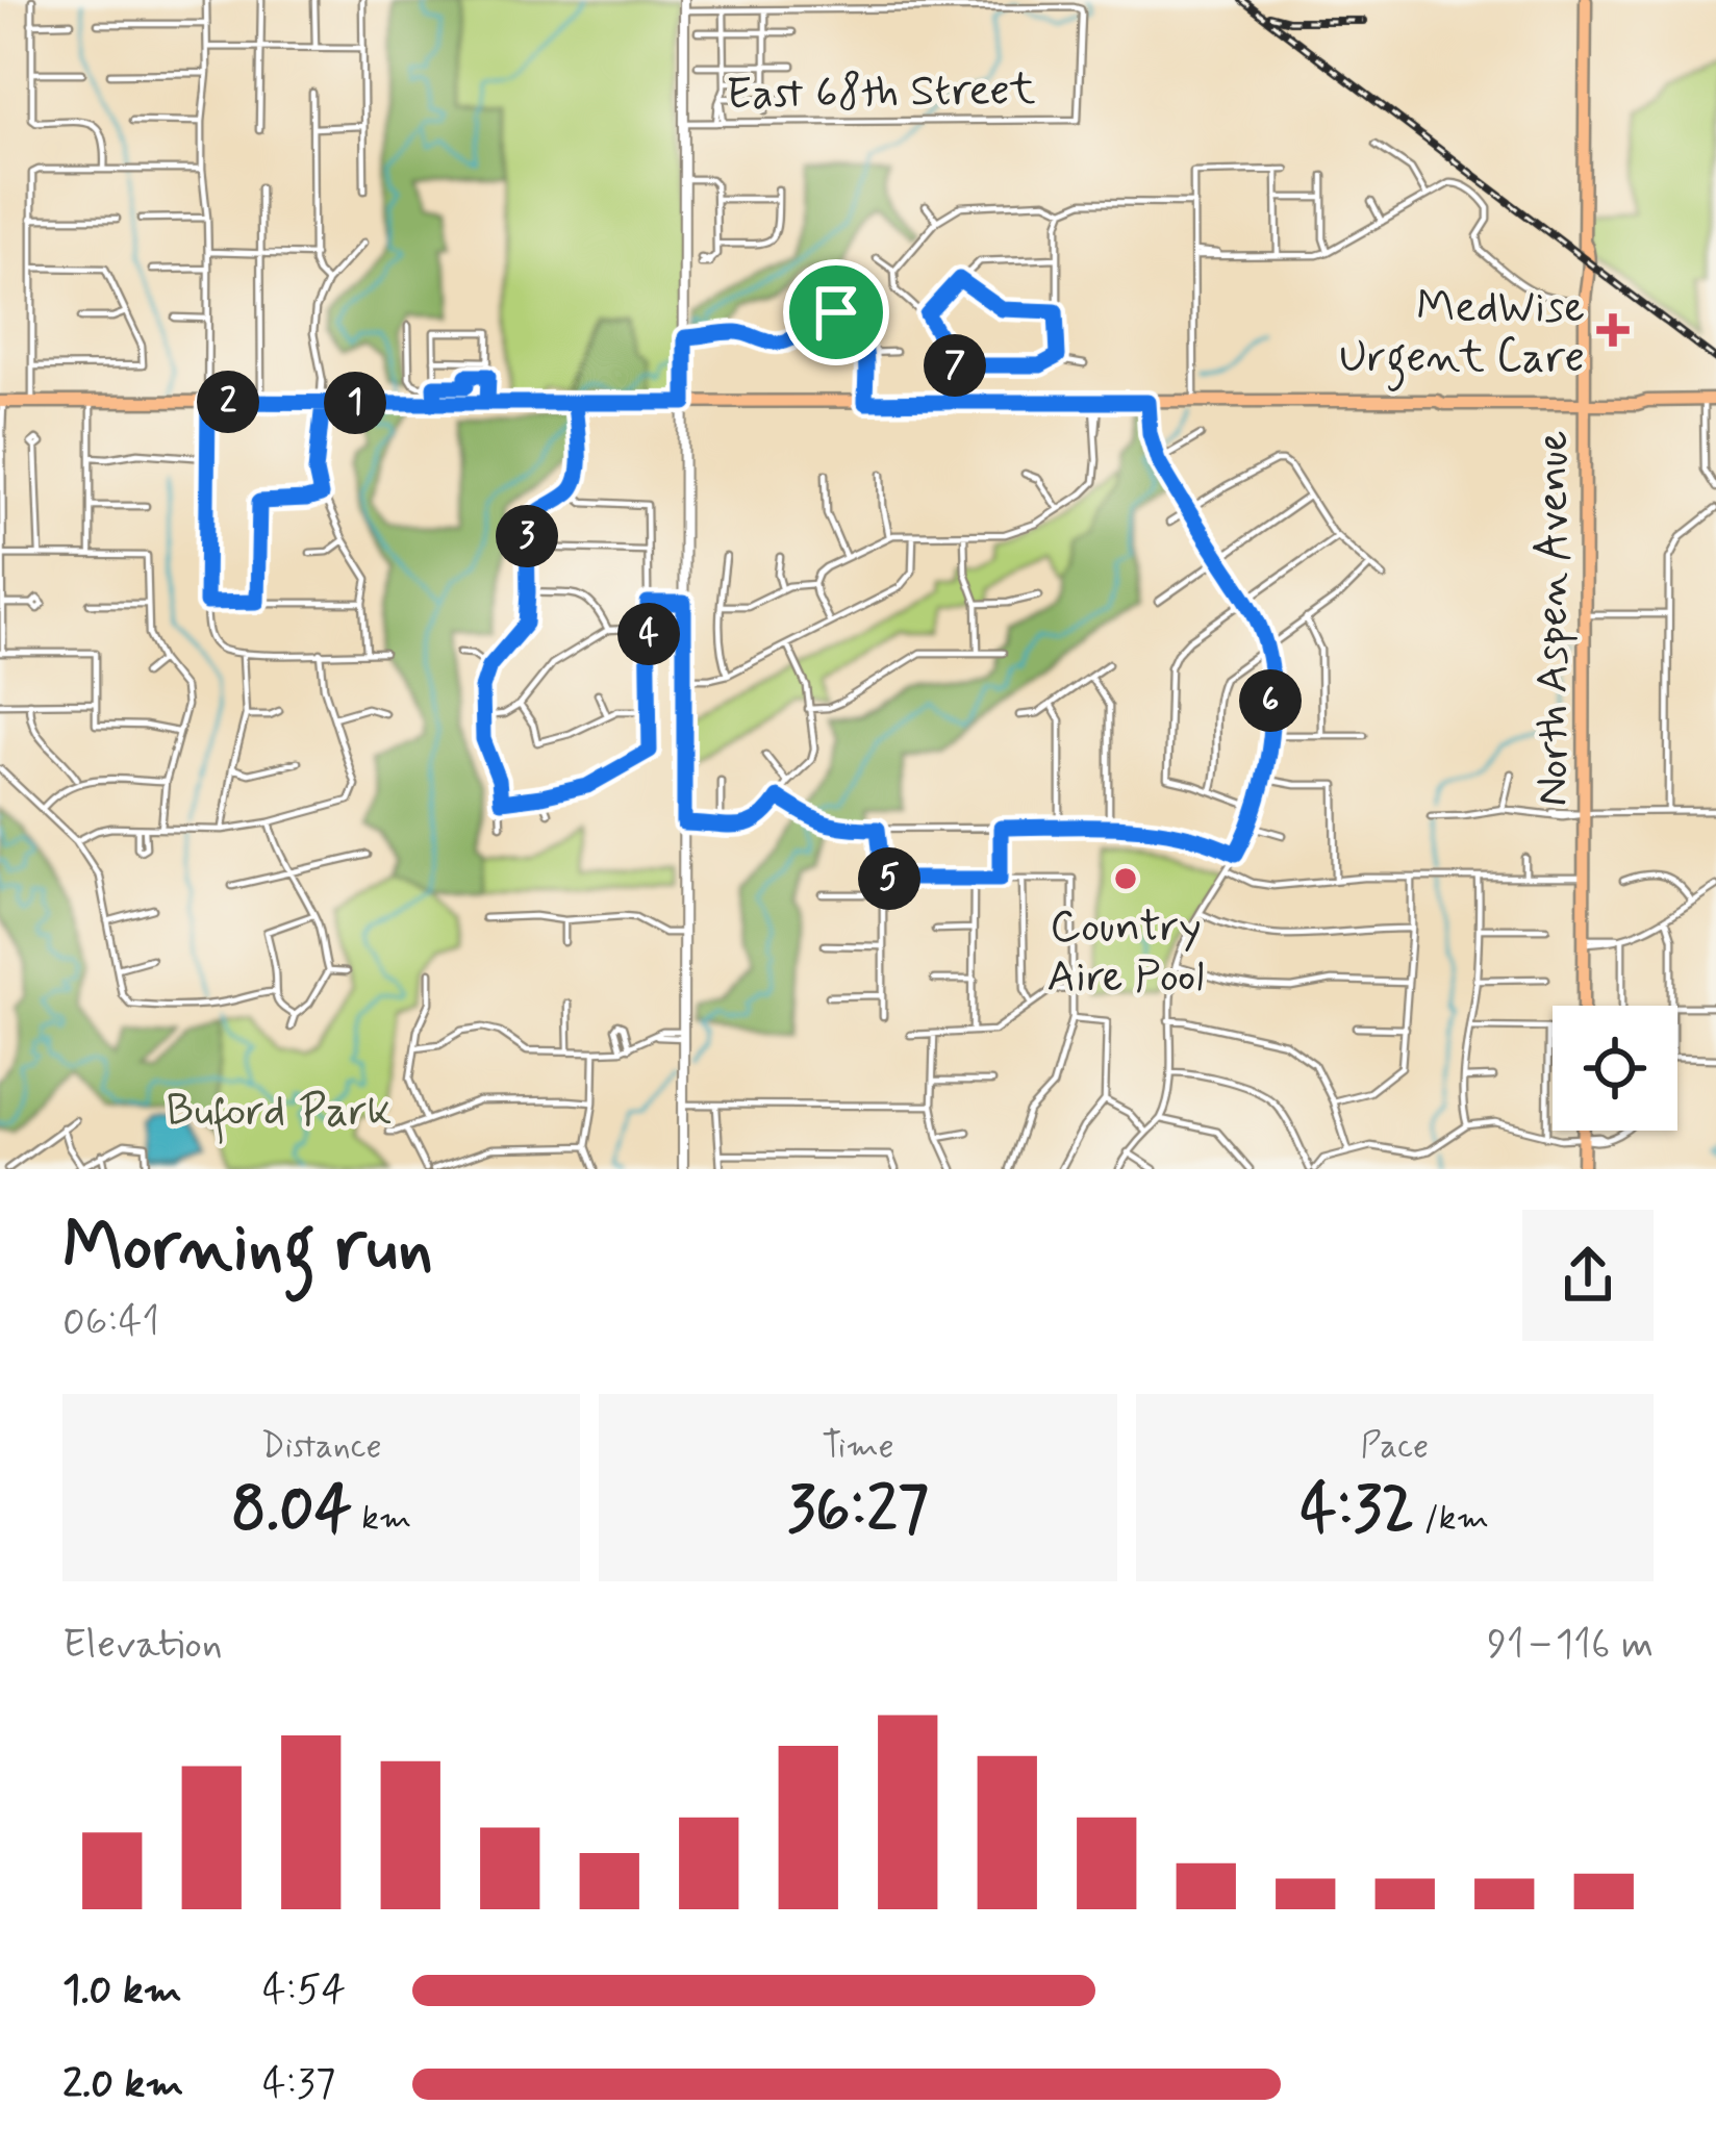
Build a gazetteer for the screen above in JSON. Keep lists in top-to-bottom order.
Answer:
{
  "streets": {
    "main road": ["North Aspen Avenue"],
    "street": ["East 68th Street"]
  },
  "parks": ["Buford Park"],
  "places": {
    "health": ["MedWise Urgent Care"],
    "other": ["Country Aire Pool"]
  },
  "page": {
    "pins": [
      "7",
      "2",
      "1",
      "3",
      "4",
      "6",
      "5"
    ],
    "heading": ["Morning run", "06:41"],
    "stats": [
      ["Distance", "8.04 km"],
      ["Time", "36:27"],
      ["Pace", "4:32 /km"]
    ],
    "chart": ["Elevation", "91–116 m"],
    "list": [
      {
        "name": "1.0 km",
        "note": "4:54"
      },
      {
        "name": "2.0 km",
        "note": "4:37"
      }
    ]
  }
}
